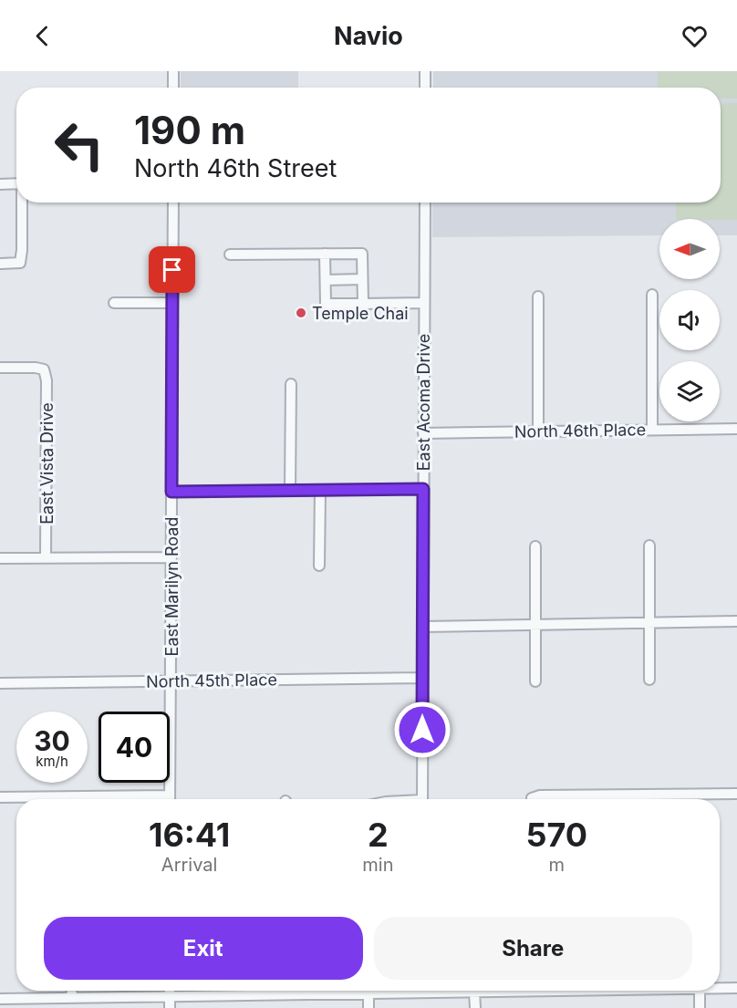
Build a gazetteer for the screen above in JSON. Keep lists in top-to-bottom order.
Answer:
{
  "streets": {
    "street": [
      "East Acoma Drive",
      "North 46th Place",
      "East Vista Drive",
      "East Marilyn Road",
      "North 45th Place"
    ]
  },
  "crossings": [
    ["East Acoma Drive", "North 46th Place"],
    ["East Acoma Drive", "North 45th Place"],
    ["East Marilyn Road", "North 45th Place"]
  ],
  "places": ["Temple Chai"],
  "north": "left",
  "page": {
    "header": "Navio",
    "turn": ["190 m", "North 46th Street"],
    "speed": "30 km/h",
    "limit": "40",
    "eta": [
      "16:41",
      "Arrival",
      "2",
      "min",
      "570",
      "m"
    ],
    "buttons": ["Exit", "Share"]
  }
}
